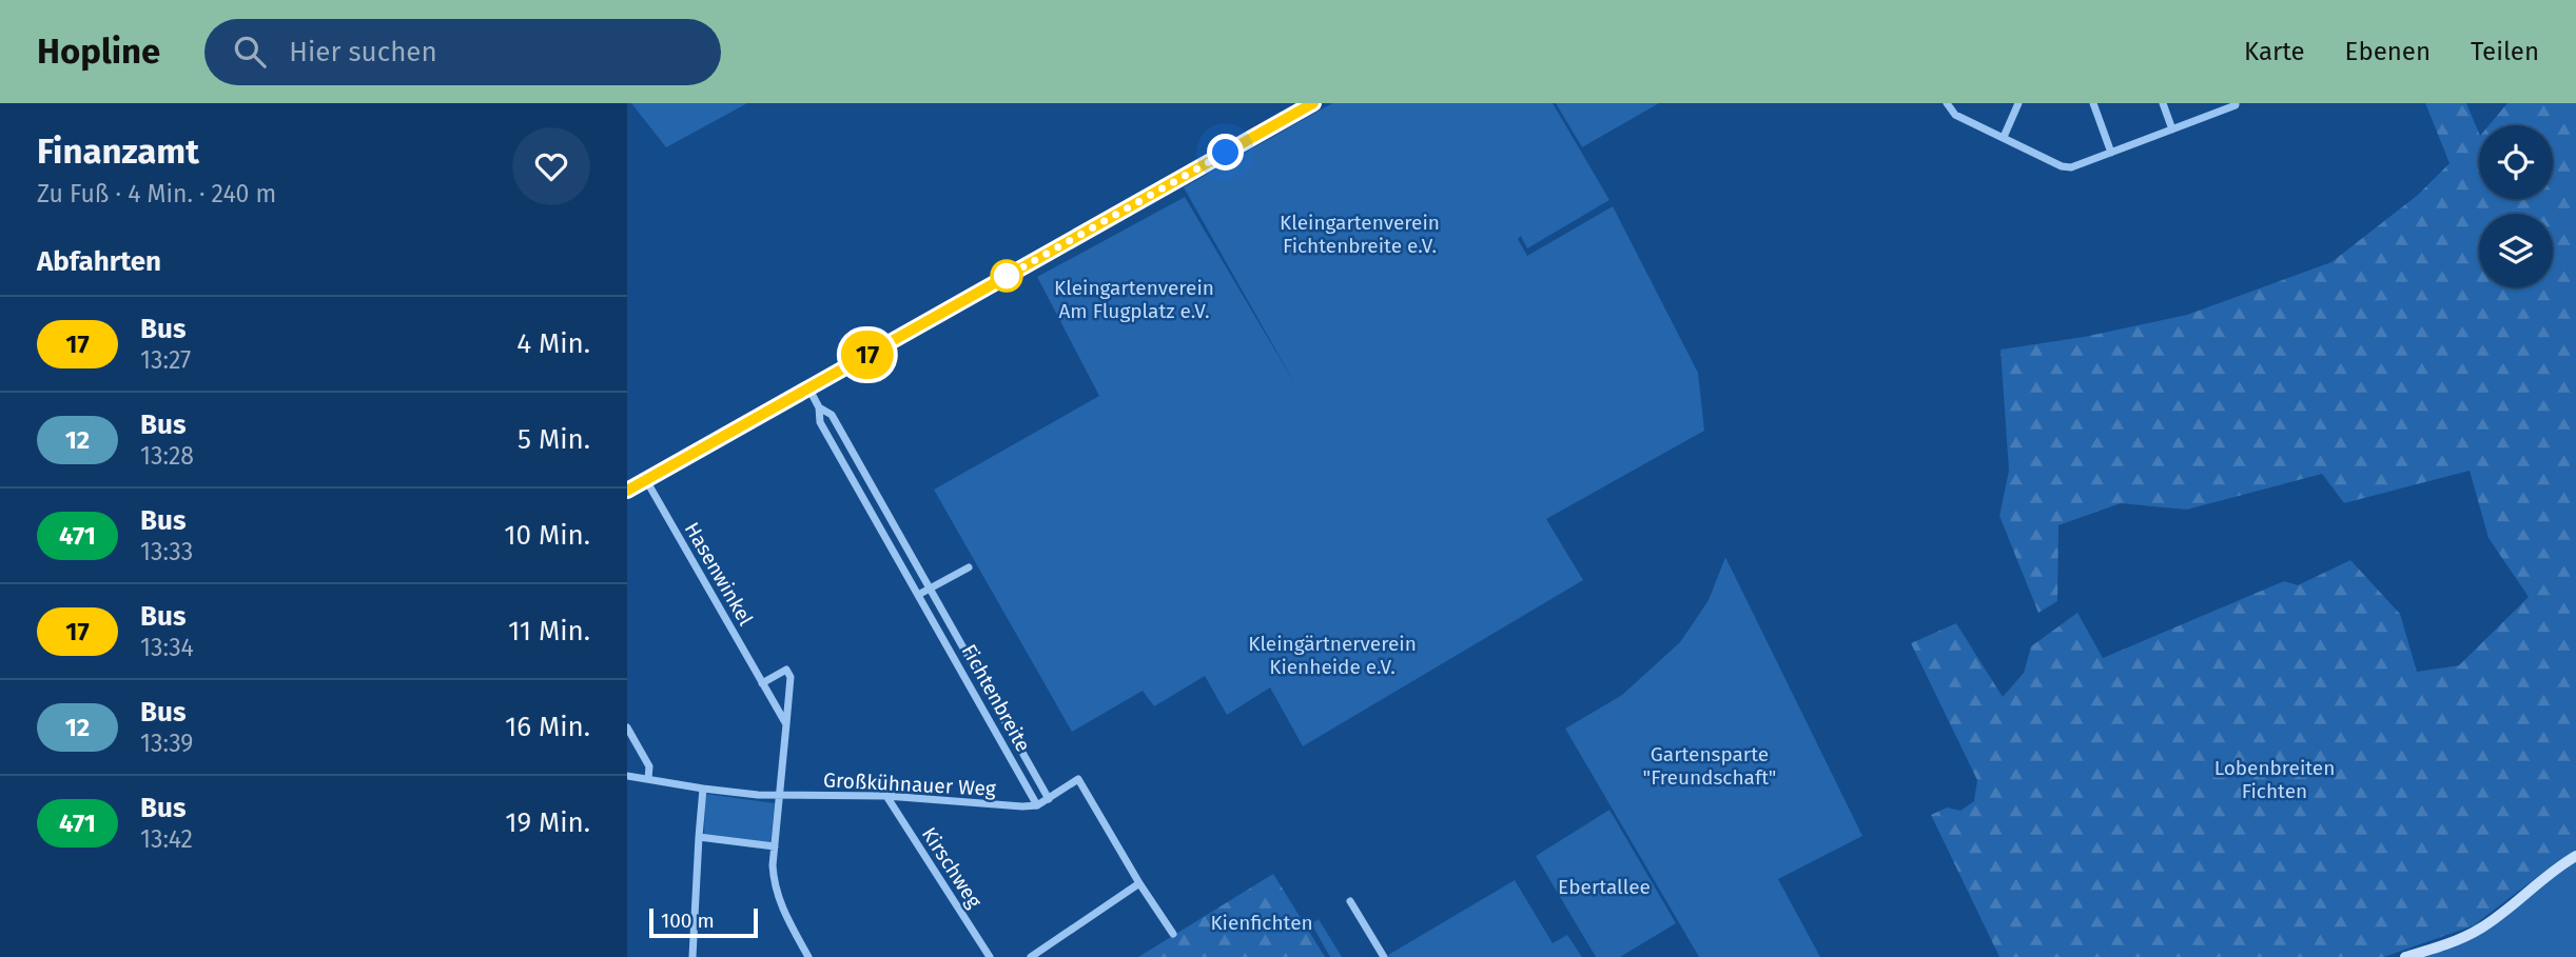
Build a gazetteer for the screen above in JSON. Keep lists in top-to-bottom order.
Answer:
{
  "streets": {
    "street": [
      "Hasenwinkel",
      "Fichtenbreite",
      "Großkühnauer Weg",
      "Kirschweg"
    ]
  },
  "crossings": [
    ["Fichtenbreite", "Großkühnauer Weg"],
    ["Großkühnauer Weg", "Kirschweg"]
  ],
  "parks": [
    "Kleingartenverein Fichtenbreite e.V.",
    "Kleingartenverein Am Flugplatz e.V.",
    "Kleingärtnerverein Kienheide e.V.",
    "Gartensparte \"Freundschaft\"",
    "Lobenbreiten Fichten",
    "Ebertallee",
    "Kienfichten"
  ],
  "lines": ["bus line 17"],
  "scale_bar": "100 m",
  "page": {
    "header": "Hopline",
    "search": "Hier suchen",
    "nav": ["Karte", "Ebenen", "Teilen"],
    "heading": [
      ["Finanzamt", "Zu Fuß · 4 Min. · 240 m"],
      "Abfahrten"
    ],
    "on_map": "17",
    "list": [
      {
        "mark": "17",
        "name": "Bus",
        "note": "13:27",
        "value": "4 Min."
      },
      {
        "mark": "12",
        "name": "Bus",
        "note": "13:28",
        "value": "5 Min."
      },
      {
        "mark": "471",
        "name": "Bus",
        "note": "13:33",
        "value": "10 Min."
      },
      {
        "mark": "17",
        "name": "Bus",
        "note": "13:34",
        "value": "11 Min."
      },
      {
        "mark": "12",
        "name": "Bus",
        "note": "13:39",
        "value": "16 Min."
      },
      {
        "mark": "471",
        "name": "Bus",
        "note": "13:42",
        "value": "19 Min."
      }
    ],
    "scale": "100 m"
  }
}
